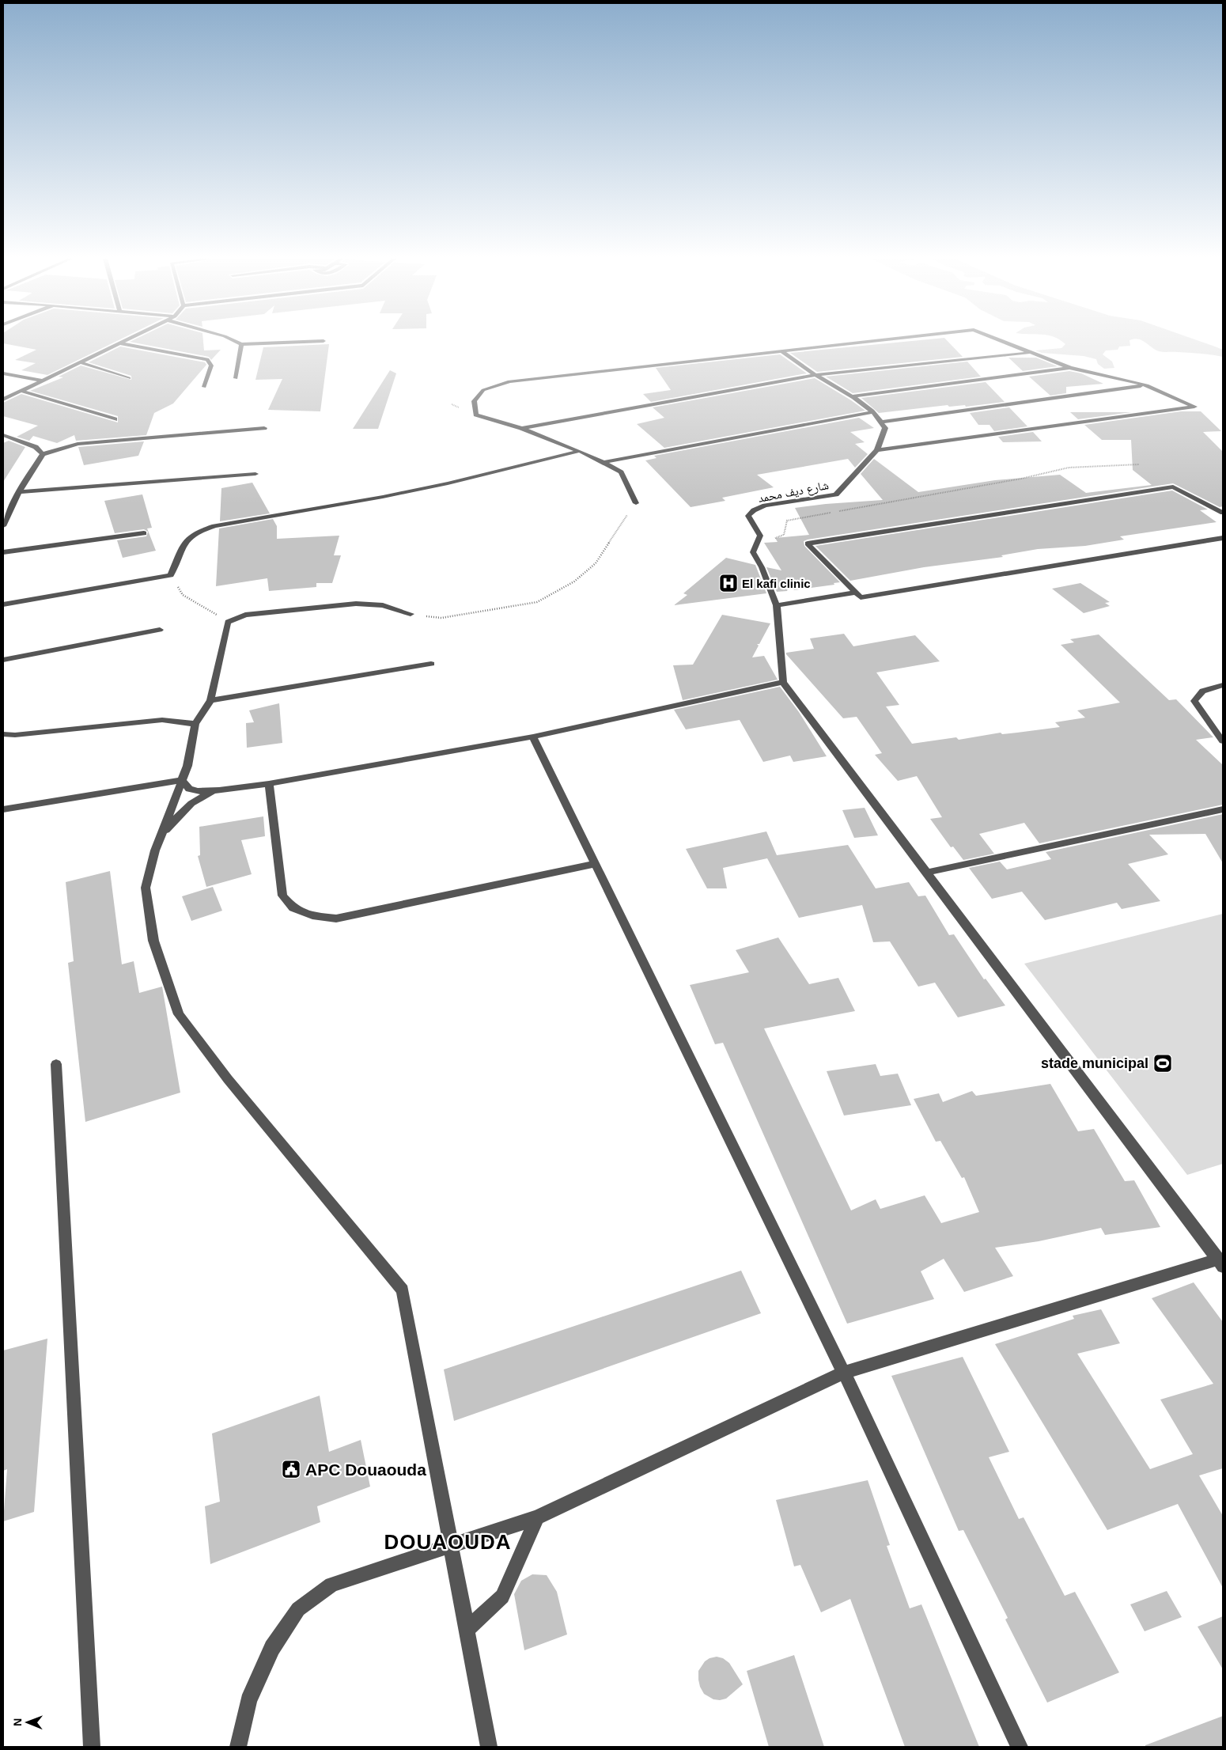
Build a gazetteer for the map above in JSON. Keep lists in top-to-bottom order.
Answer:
{
  "streets": {
    "street": ["شارع ديف محمد"]
  },
  "districts": ["DOUAOUDA"],
  "places": {
    "hospital": ["El kafi clinic"],
    "sports": ["stade municipal"],
    "public building": ["APC Douaouda"]
  },
  "north": "left"
}
